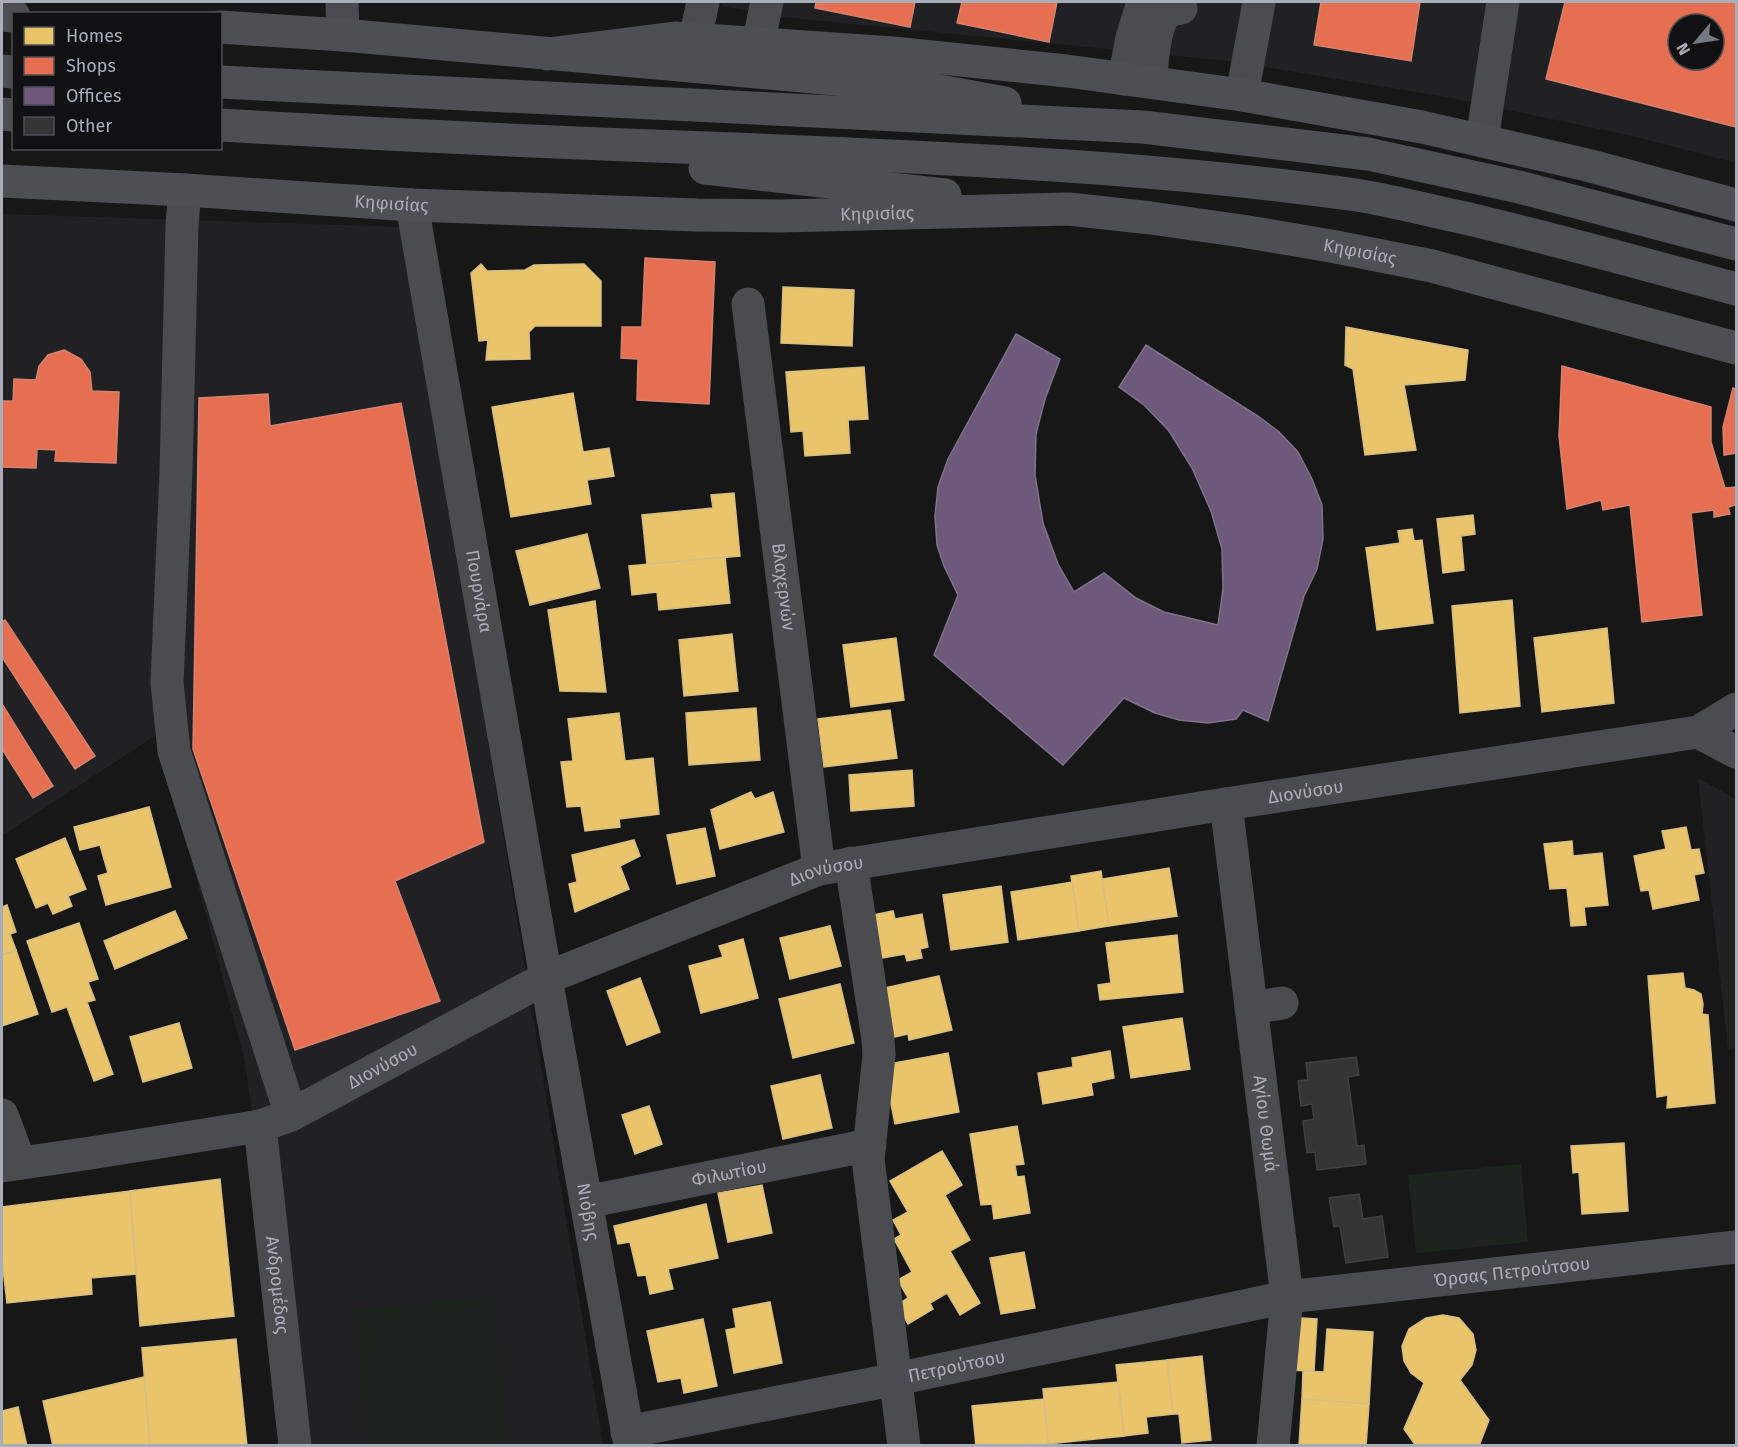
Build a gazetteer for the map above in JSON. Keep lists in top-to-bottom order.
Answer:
{
  "streets": {
    "main road": ["Κηφισίας"],
    "street": [
      "Βλαχερνών",
      "Πουρνάρα",
      "Διονύσου",
      "Αγίου Θωμά",
      "Φιλωτίου",
      "Νιόβης",
      "Όρσας Πετρούτσου",
      "Ανδρομέδας",
      "Πετρούτσου"
    ]
  },
  "crossings": [
    ["Κηφισίας", "Πουρνάρα"],
    ["Βλαχερνών", "Διονύσου"],
    ["Πουρνάρα", "Διονύσου"],
    ["Πουρνάρα", "Νιόβης"],
    ["Διονύσου", "Αγίου Θωμά"],
    ["Διονύσου", "Νιόβης"],
    ["Διονύσου", "Ανδρομέδας"],
    ["Αγίου Θωμά", "Όρσας Πετρούτσου"],
    ["Αγίου Θωμά", "Πετρούτσου"],
    ["Φιλωτίου", "Νιόβης"],
    ["Νιόβης", "Πετρούτσου"],
    ["Όρσας Πετρούτσου", "Πετρούτσου"]
  ],
  "legend": [
    "Homes",
    "Shops",
    "Offices",
    "Other"
  ],
  "north": "bottom left"
}
